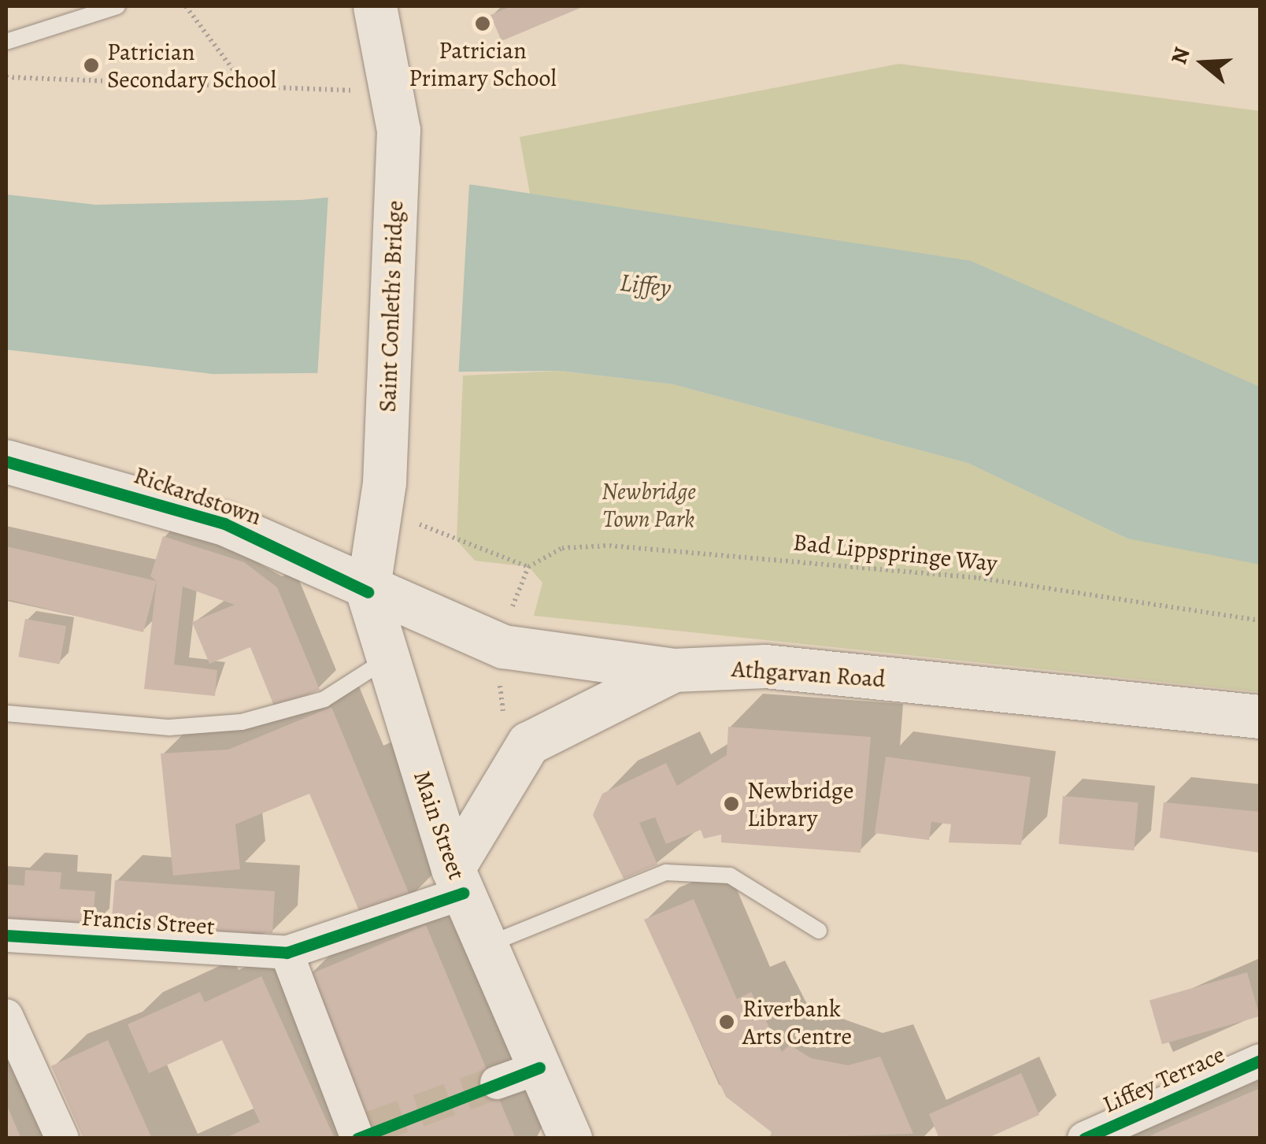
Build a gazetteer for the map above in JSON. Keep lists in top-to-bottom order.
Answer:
{
  "streets": {
    "main road": [
      "Saint Conleth's Bridge",
      "Rickardstown",
      "Athgarvan Road",
      "Main Street"
    ],
    "street": ["Francis Street", "Liffey Terrace"],
    "path": ["Bad Lippspringe Way"]
  },
  "crossings": [
    ["Saint Conleth's Bridge", "Rickardstown"],
    ["Saint Conleth's Bridge", "Bad Lippspringe Way"],
    ["Saint Conleth's Bridge", "Athgarvan Road"],
    ["Saint Conleth's Bridge", "Main Street"],
    ["Rickardstown", "Athgarvan Road"],
    ["Rickardstown", "Main Street"],
    ["Athgarvan Road", "Main Street"]
  ],
  "water": ["Liffey"],
  "parks": ["Newbridge Town Park"],
  "places": [
    "Patrician Primary School",
    "Patrician Secondary School",
    "Newbridge Library",
    "Riverbank Arts Centre"
  ],
  "north": "left"
}
